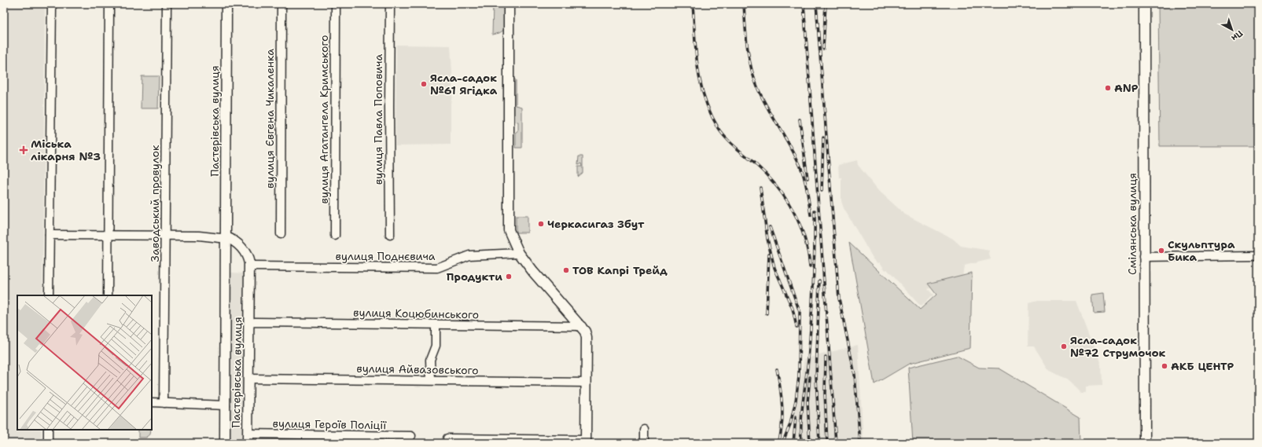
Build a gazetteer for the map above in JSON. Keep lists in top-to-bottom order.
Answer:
{
  "streets": {
    "main road": ["Пастерівська вулиця", "Смілянська вулиця"],
    "street": [
      "вулиця Євгена Чикаленка",
      "вулиця Агатангела Кримського",
      "вулиця Павла Поповича",
      "Заводський провулок",
      "вулиця Поднєвича",
      "вулиця Коцюбинського",
      "вулиця Айвазовського",
      "вулиця Героїв Поліції"
    ]
  },
  "crossings": [
    ["Пастерівська вулиця", "вулиця Поднєвича"],
    ["Пастерівська вулиця", "вулиця Коцюбинського"],
    ["Пастерівська вулиця", "вулиця Айвазовського"],
    ["Пастерівська вулиця", "вулиця Героїв Поліції"]
  ],
  "places": {
    "other": [
      "Ясла-садок №61 Ягідка",
      "ANP",
      "Черкасигаз Збут",
      "Cкульптура Бика",
      "ТОВ Капрі Трейд",
      "Продукти",
      "Ясла-садок №72 Струмочок",
      "АКБ ЦЕНТР"
    ],
    "health": ["Міська лікарня №3"]
  },
  "north": "bottom right"
}
